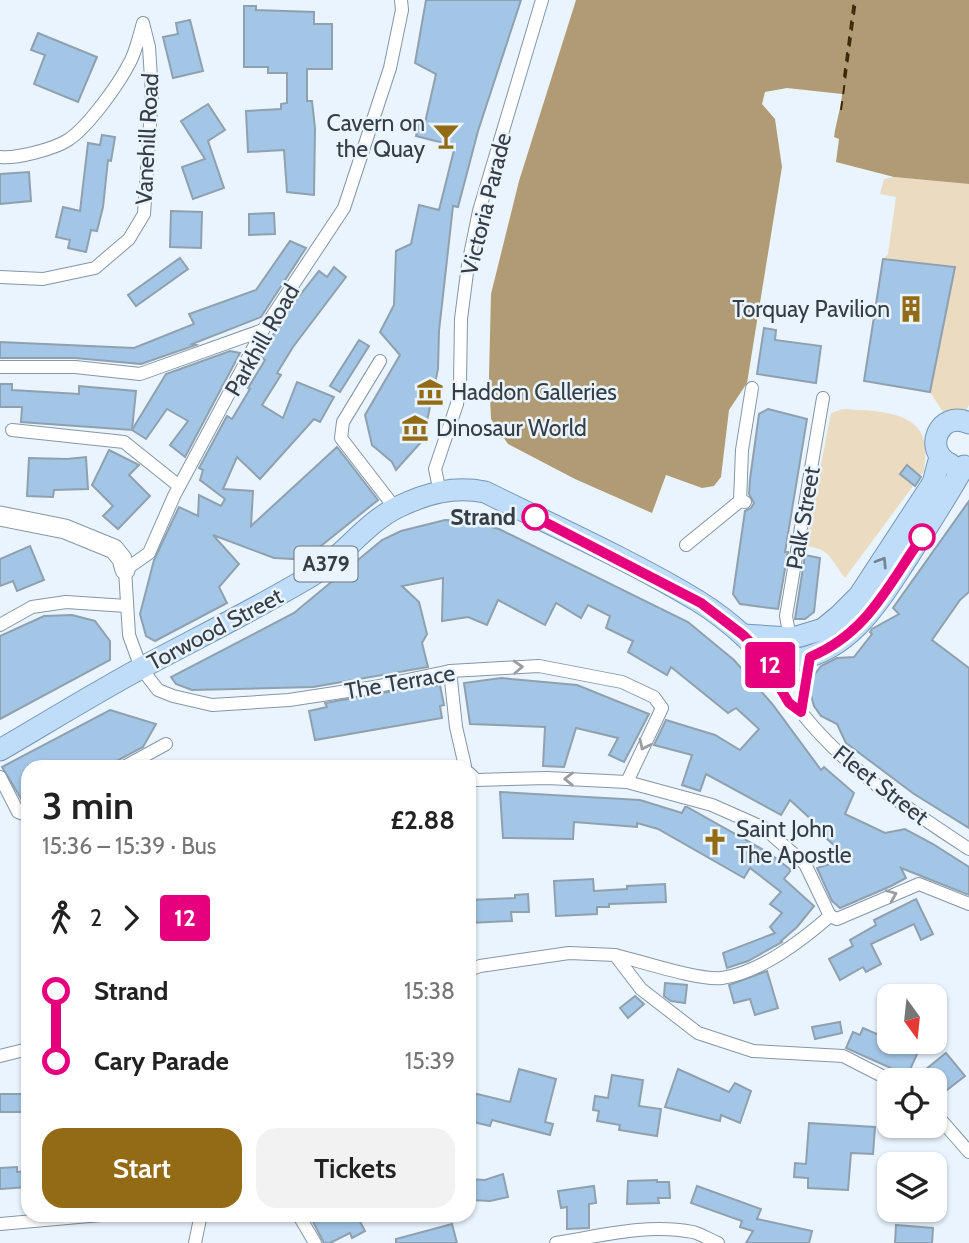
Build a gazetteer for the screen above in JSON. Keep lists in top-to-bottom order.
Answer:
{
  "streets": {
    "main road": ["A379", "Torwood Street"],
    "street": [
      "Vanehill Road",
      "Victoria Parade",
      "Parkhill Road",
      "Palk Street",
      "The Terrace",
      "Fleet Street"
    ]
  },
  "crossings": [
    ["Victoria Parade", "Torwood Street"],
    ["A379", "Torwood Street"],
    ["Torwood Street", "The Terrace"]
  ],
  "places": {
    "bar": ["Cavern on the Quay"],
    "building": ["Torquay Pavilion"],
    "museum": ["Haddon Galleries", "Dinosaur World"],
    "other": ["Strand"],
    "church": ["Saint John The Apostle"]
  },
  "lines": ["bus line 12"],
  "north": "bottom",
  "page": {
    "on_map": "12",
    "heading": ["3 min", "15:36 – 15:39 · Bus", "£2.88"],
    "legs": ["2", "12"],
    "list": [
      {
        "name": "Strand",
        "value": "15:38"
      },
      {
        "name": "Cary Parade",
        "value": "15:39"
      }
    ],
    "buttons": ["Start", "Tickets"]
  }
}
